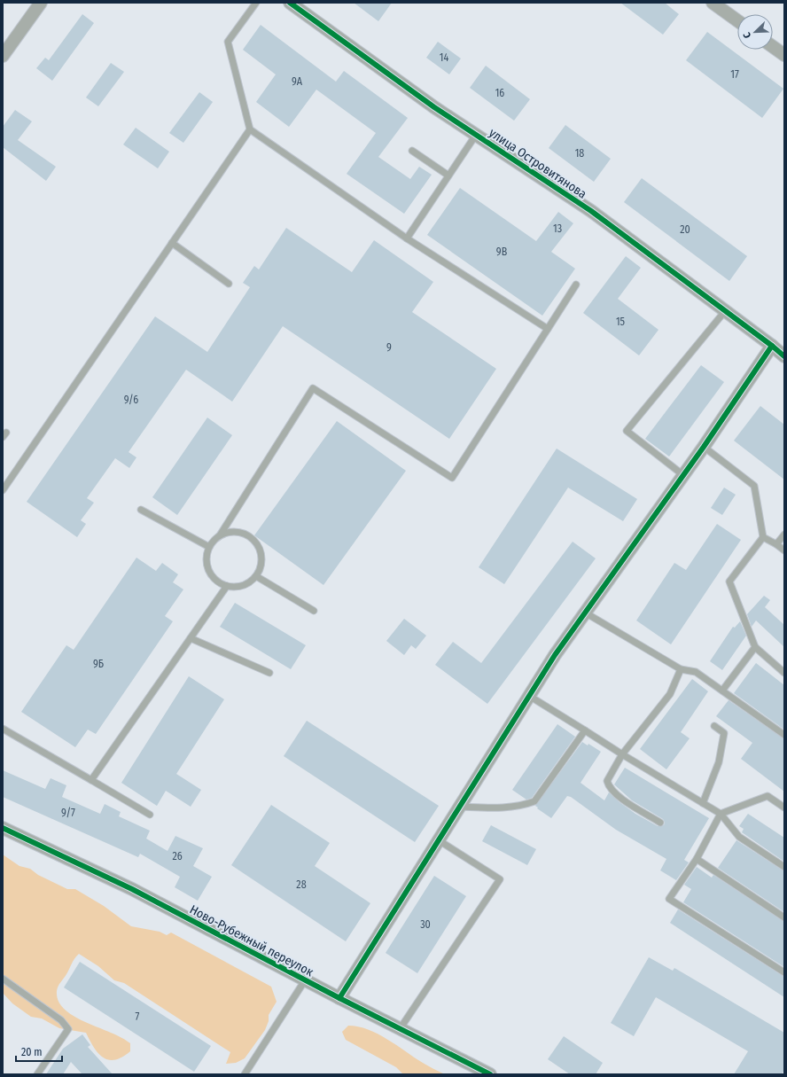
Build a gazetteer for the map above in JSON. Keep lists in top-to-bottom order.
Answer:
{
  "streets": {
    "street": ["улица Островитянова", "Ново-Рубежный переулок"]
  },
  "house_numbers": [
    "14",
    "17",
    "9А",
    "16",
    "18",
    "13",
    "20",
    "9В",
    "15",
    "9",
    "9/6",
    "9Б",
    "9/7",
    "26",
    "28",
    "30",
    "7"
  ],
  "scale_bar": "20 m",
  "north": "bottom left"
}
